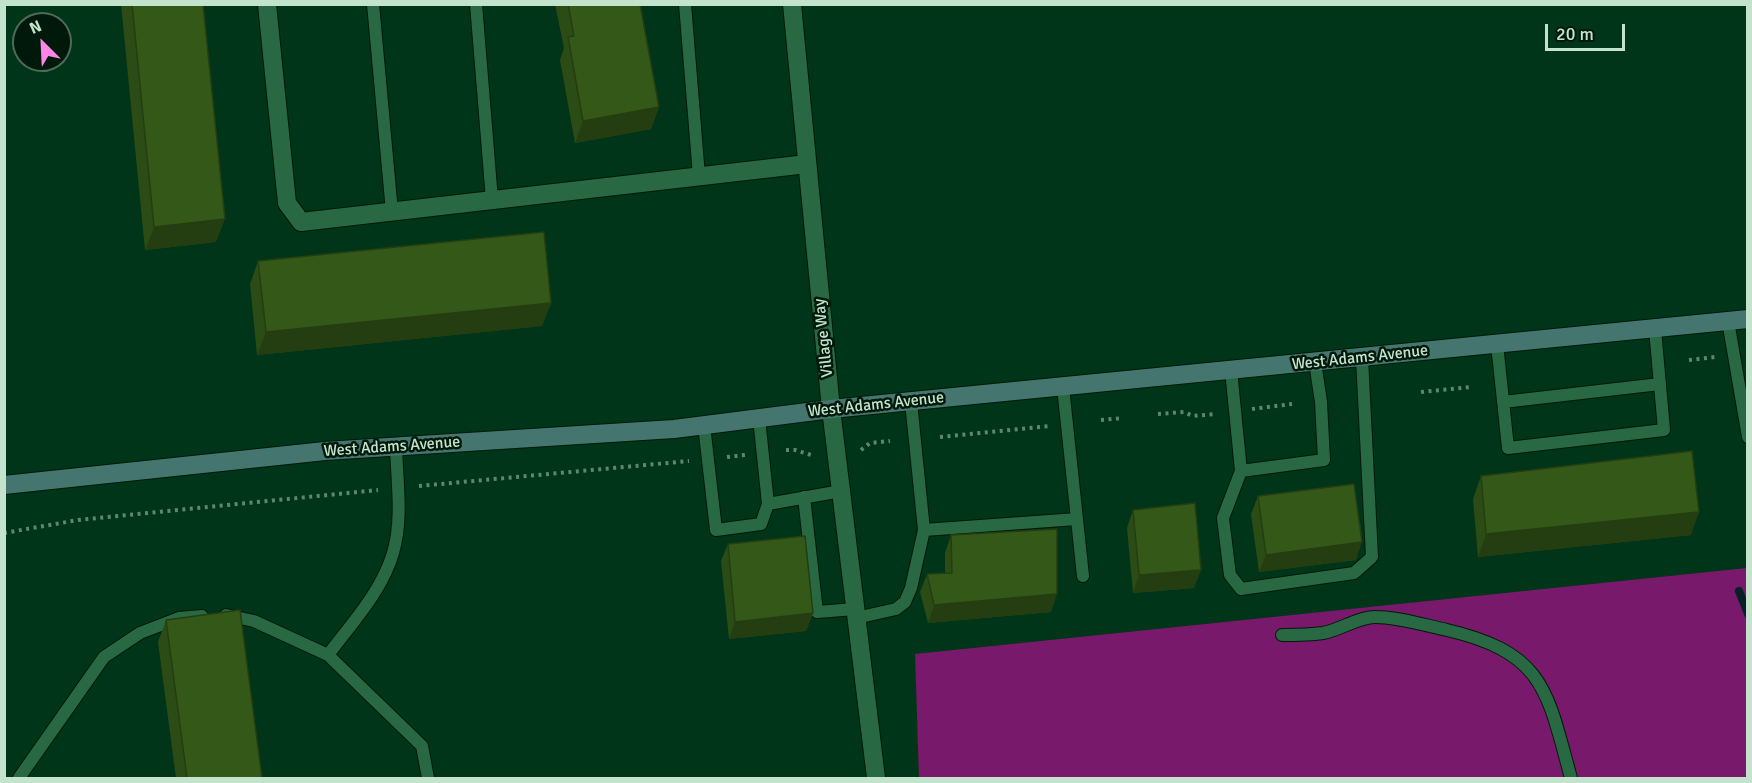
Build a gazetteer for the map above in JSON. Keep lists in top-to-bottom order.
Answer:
{
  "streets": {
    "main road": ["West Adams Avenue"],
    "street": ["Village Way"]
  },
  "crossings": [
    ["Village Way", "West Adams Avenue"]
  ],
  "scale_bar": "20 m",
  "north": "top left"
}
